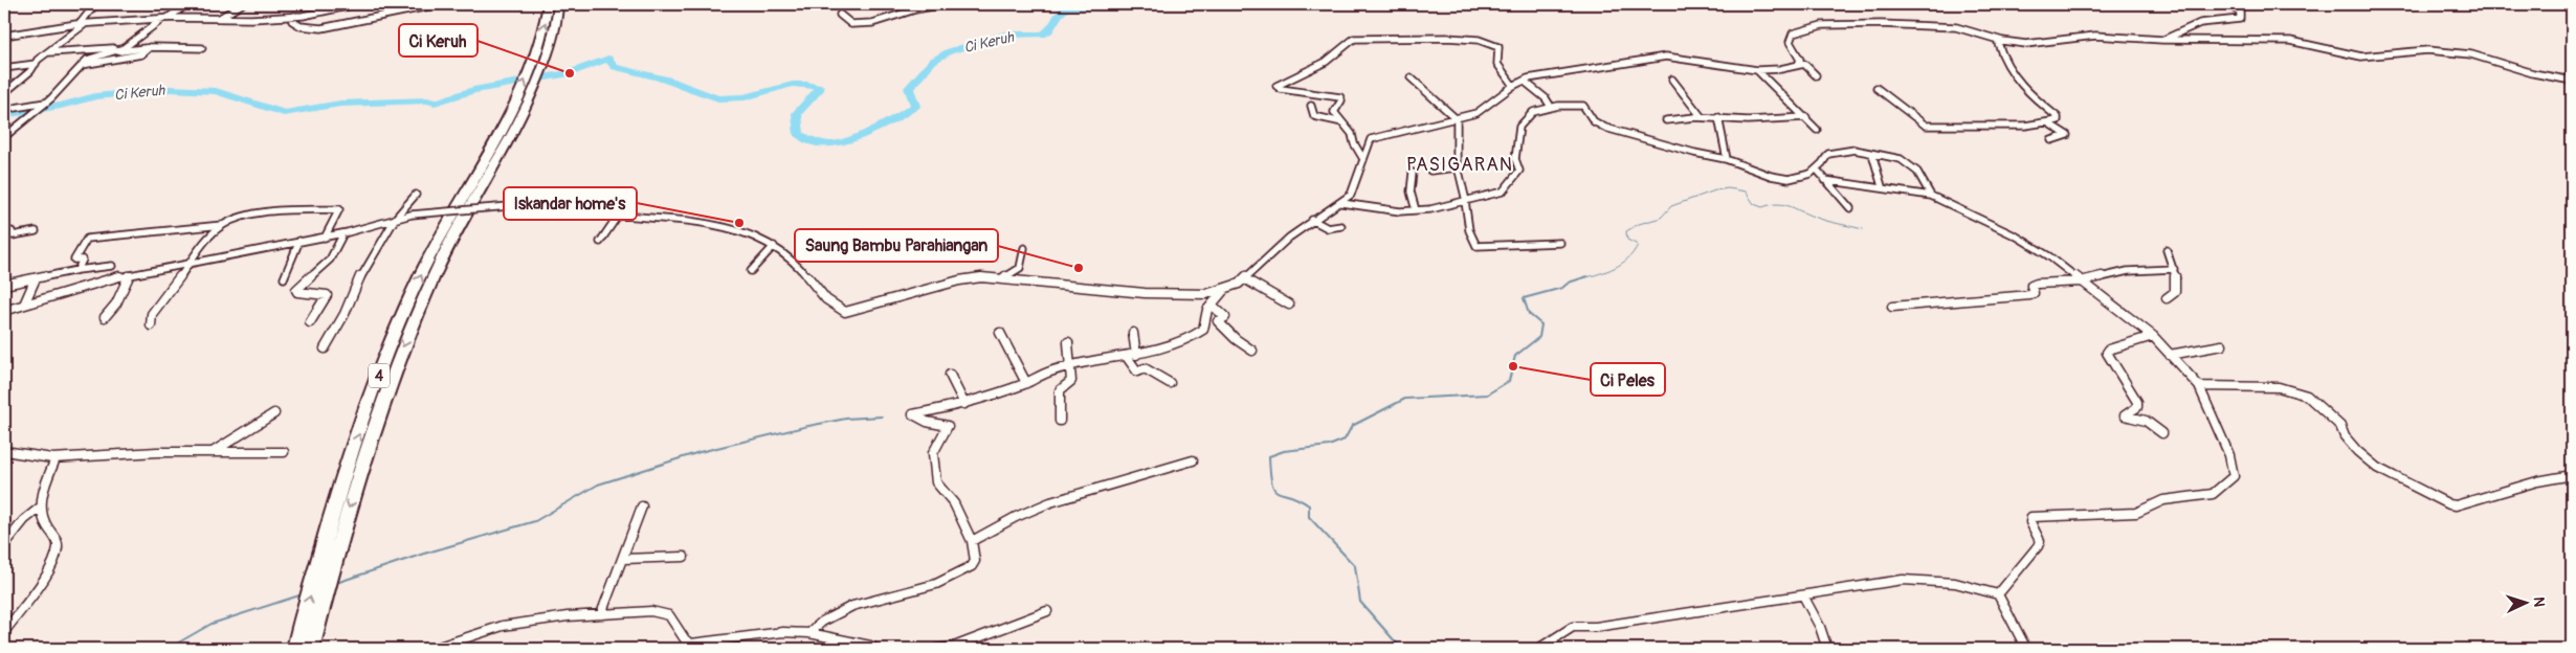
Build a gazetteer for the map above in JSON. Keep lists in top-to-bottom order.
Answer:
{
  "streets": {
    "highway": ["4"]
  },
  "districts": ["PASIGARAN"],
  "water": ["Ci Keruh"],
  "places": [
    "Ci Keruh",
    "Iskandar home's",
    "Saung Bambu Parahiangan",
    "Ci Peles"
  ],
  "north": "right"
}
